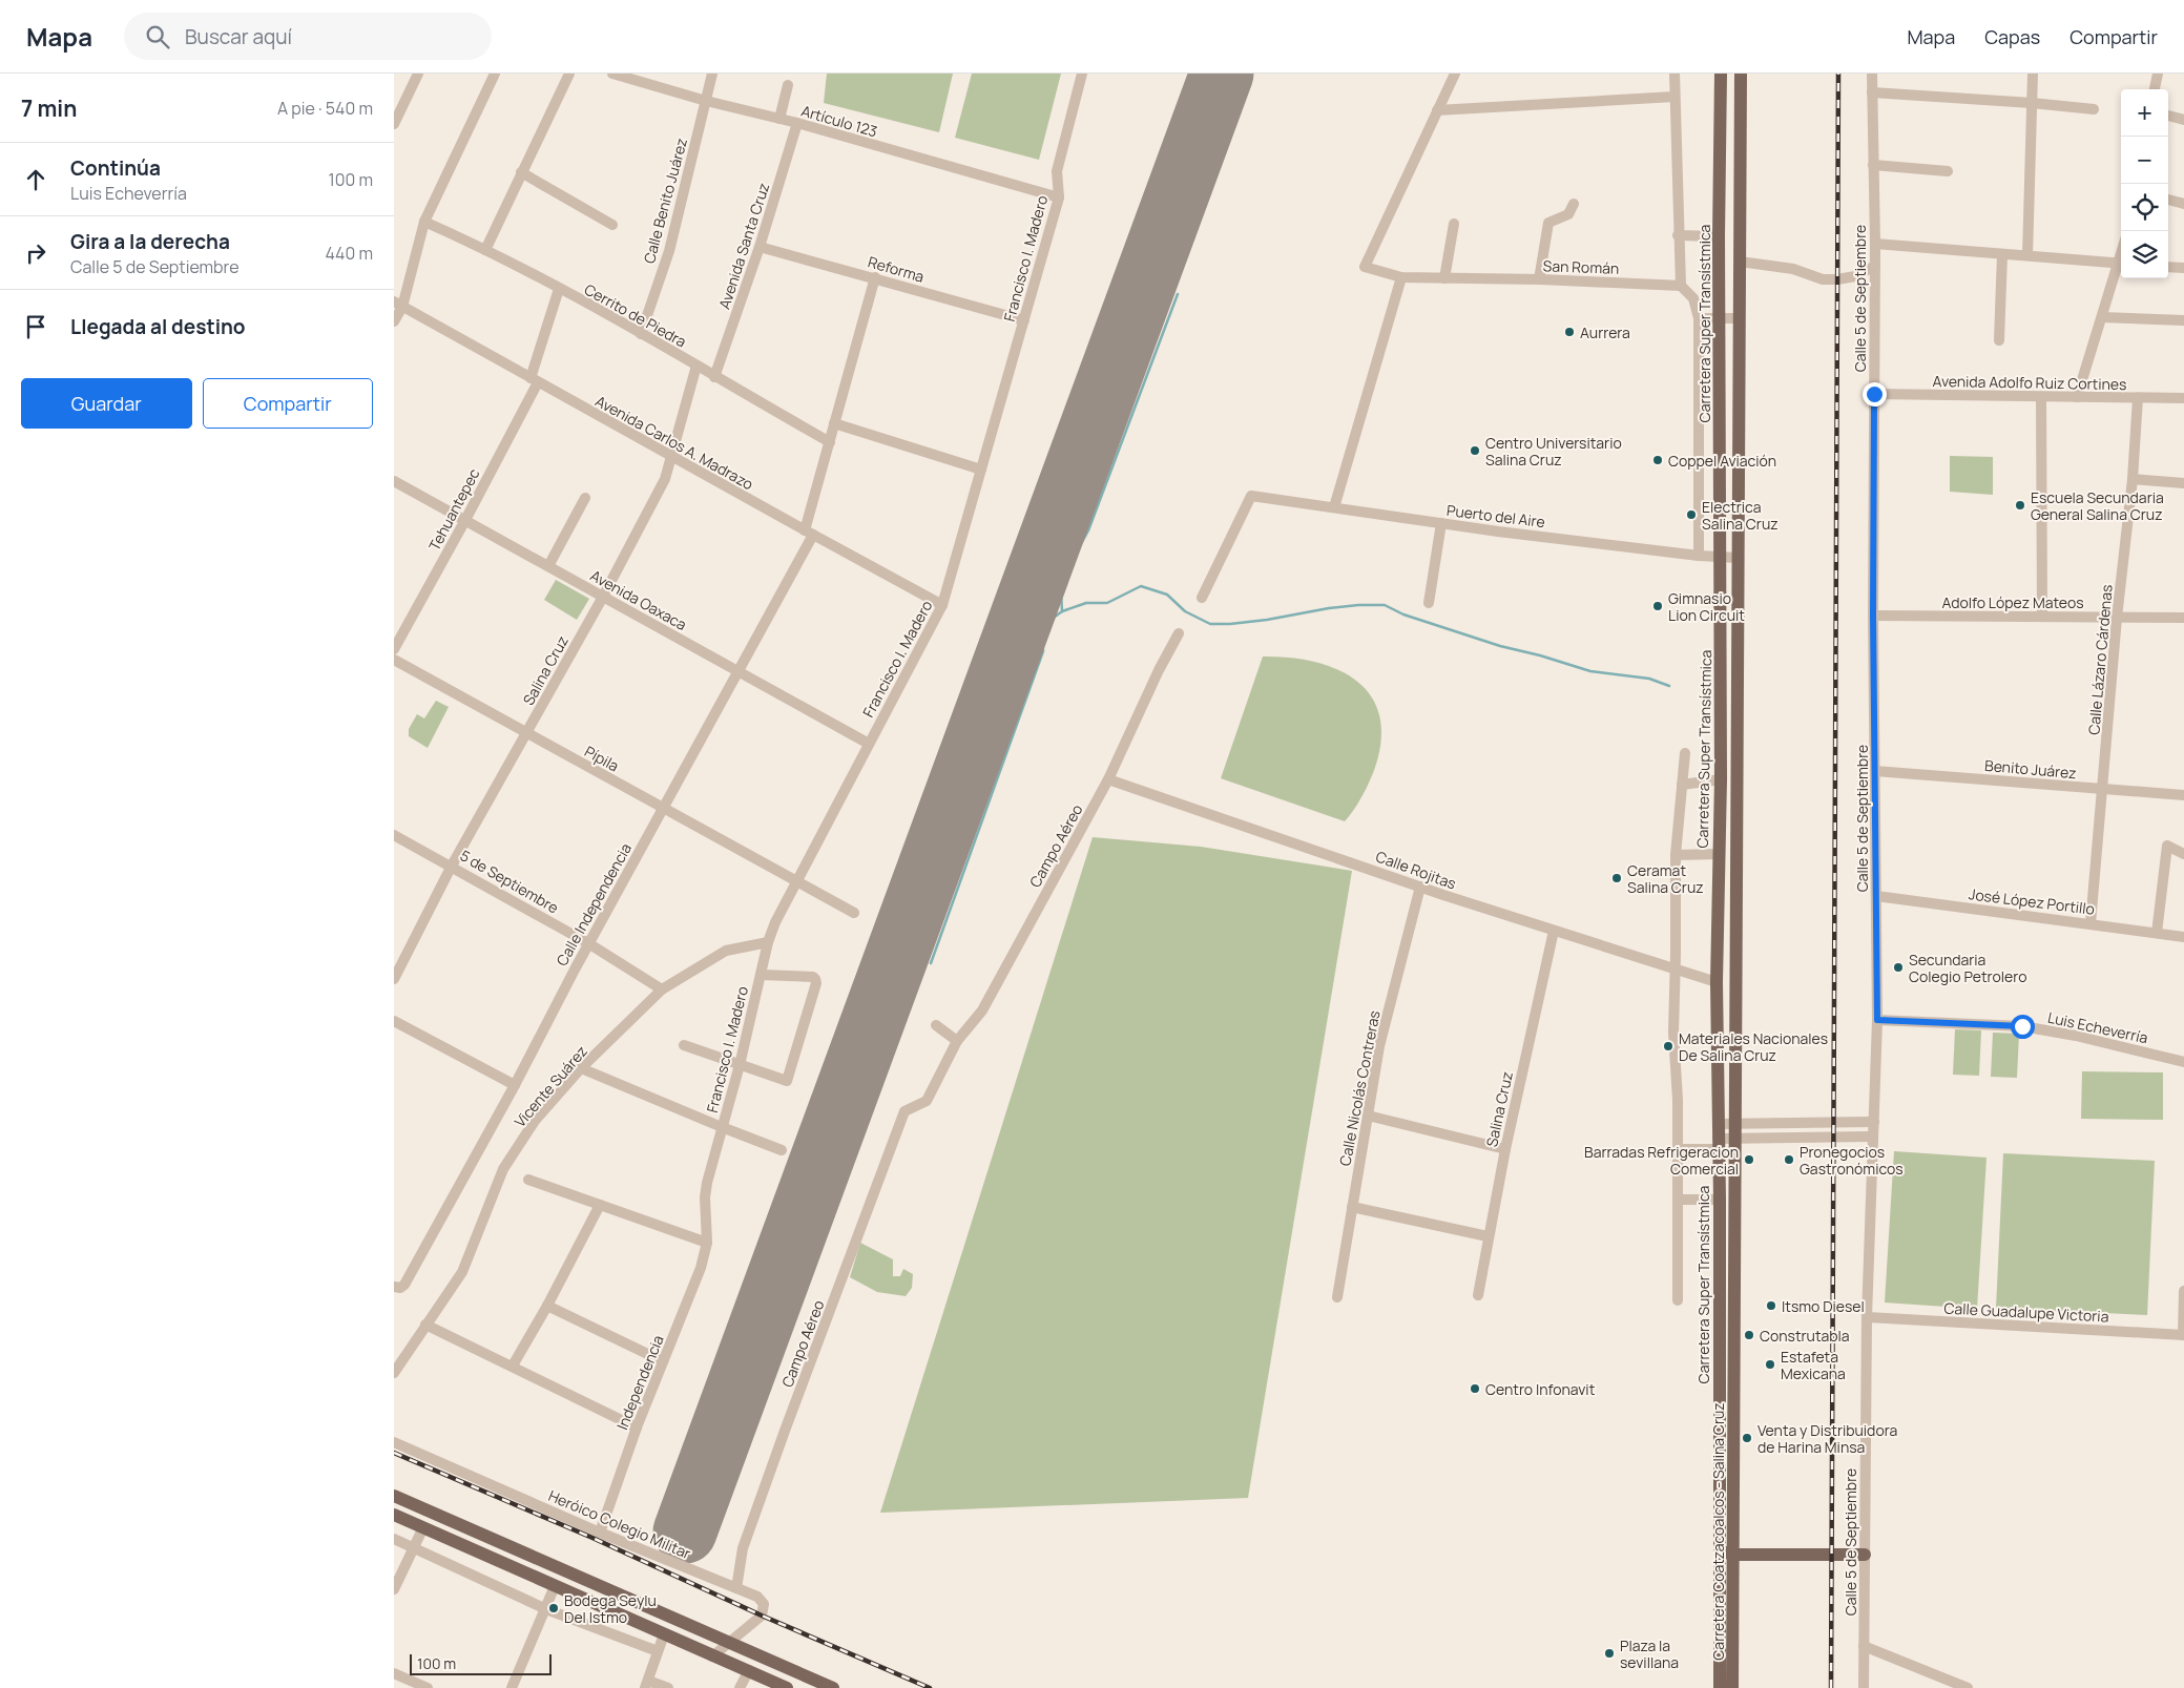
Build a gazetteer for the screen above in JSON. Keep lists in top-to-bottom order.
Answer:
{
  "streets": {
    "main road": ["Carretera Super Transístmica", "Carretera Coatzacoalcos - Salina Cruz"],
    "street": [
      "Artículo 123",
      "Calle Benito Juárez",
      "Avenida Santa Cruz",
      "Francisco I. Madero",
      "San Román",
      "Reforma",
      "Calle 5 de Septiembre",
      "Cerrito de Piedra",
      "Avenida Adolfo Ruiz Cortines",
      "Avenida Carlos A. Madrazo",
      "Tehuantepec",
      "Puerto del Aire",
      "Avenida Oaxaca",
      "Adolfo López Mateos",
      "Calle Lázaro Cárdenas",
      "Salina Cruz",
      "Pípila",
      "Benito Juárez",
      "Campo Aéreo",
      "Calle Rojitas",
      "5 de Septiembre",
      "José López Portillo",
      "Calle Independencia",
      "Luis Echeverría",
      "Vicente Suárez",
      "Calle Nicolás Contreras",
      "Calle Guadalupe Victoria",
      "Independencia",
      "Heróico Colegio Militar"
    ]
  },
  "crossings": [
    ["Artículo 123", "Calle Benito Juárez"],
    ["Artículo 123", "Avenida Santa Cruz"],
    ["Artículo 123", "Francisco I. Madero"],
    ["Calle Benito Juárez", "Cerrito de Piedra"],
    ["Avenida Santa Cruz", "Reforma"],
    ["Avenida Santa Cruz", "Cerrito de Piedra"],
    ["Francisco I. Madero", "Reforma"],
    ["Francisco I. Madero", "Avenida Carlos A. Madrazo"],
    ["Francisco I. Madero", "Avenida Oaxaca"],
    ["Francisco I. Madero", "Pípila"],
    ["Francisco I. Madero", "Vicente Suárez"],
    ["Francisco I. Madero", "Independencia"],
    ["Reforma", "Calle Independencia"],
    ["Calle 5 de Septiembre", "Avenida Adolfo Ruiz Cortines"],
    ["Calle 5 de Septiembre", "Adolfo López Mateos"],
    ["Calle 5 de Septiembre", "Benito Juárez"],
    ["Calle 5 de Septiembre", "José López Portillo"],
    ["Calle 5 de Septiembre", "Luis Echeverría"],
    ["Calle 5 de Septiembre", "Calle Guadalupe Victoria"],
    ["Cerrito de Piedra", "Tehuantepec"],
    ["Cerrito de Piedra", "Salina Cruz"],
    ["Cerrito de Piedra", "Calle Independencia"],
    ["Carretera Super Transístmica", "Puerto del Aire"],
    ["Carretera Super Transístmica", "Calle Rojitas"],
    ["Avenida Adolfo Ruiz Cortines", "Calle Lázaro Cárdenas"],
    ["Avenida Carlos A. Madrazo", "Tehuantepec"],
    ["Avenida Carlos A. Madrazo", "Salina Cruz"],
    ["Avenida Carlos A. Madrazo", "Calle Independencia"],
    ["Tehuantepec", "Avenida Oaxaca"],
    ["Avenida Oaxaca", "Salina Cruz"],
    ["Avenida Oaxaca", "Calle Independencia"],
    ["Adolfo López Mateos", "Calle Lázaro Cárdenas"],
    ["Calle Lázaro Cárdenas", "Benito Juárez"],
    ["Calle Lázaro Cárdenas", "José López Portillo"],
    ["Salina Cruz", "Pípila"],
    ["Salina Cruz", "Calle Rojitas"],
    ["Salina Cruz", "5 de Septiembre"],
    ["Pípila", "Calle Independencia"],
    ["Campo Aéreo", "Calle Rojitas"],
    ["Campo Aéreo", "Heróico Colegio Militar"],
    ["Calle Rojitas", "Calle Nicolás Contreras"],
    ["5 de Septiembre", "Calle Independencia"],
    ["5 de Septiembre", "Vicente Suárez"],
    ["Independencia", "Heróico Colegio Militar"]
  ],
  "places": [
    "Aurrera",
    "Centro Universitario Salina Cruz",
    "Coppel Aviación",
    "Escuela Secundaria General Salina Cruz",
    "Electrica Salina Cruz",
    "Gimnasio Lion Circuit",
    "Ceramat Salina Cruz",
    "Secundaria Colegio Petrolero",
    "Materiales Nacionales De Salina Cruz",
    "Barradas Refrigeracion Comercial",
    "Pronegocios Gastronómicos",
    "Itsmo Diesel",
    "Construtabla",
    "Estafeta Mexicana",
    "Centro Infonavit",
    "Venta y Distribuidora de Harina Minsa",
    "Bodega Seylu Del Istmo",
    "Plaza la sevillana"
  ],
  "scale_bar": "100 m",
  "page": {
    "header": "Mapa",
    "search": "Buscar aquí",
    "nav": ["Mapa", "Capas", "Compartir"],
    "heading": ["7 min", "A pie · 540 m"],
    "map_buttons": ["+", "−"],
    "list": [
      ["Continúa", "Luis Echeverría", "100 m"],
      ["Gira a la derecha", "Calle 5 de Septiembre", "440 m"],
      "Llegada al destino"
    ],
    "buttons": ["Guardar", "Compartir"],
    "scale": "100 m"
  }
}
